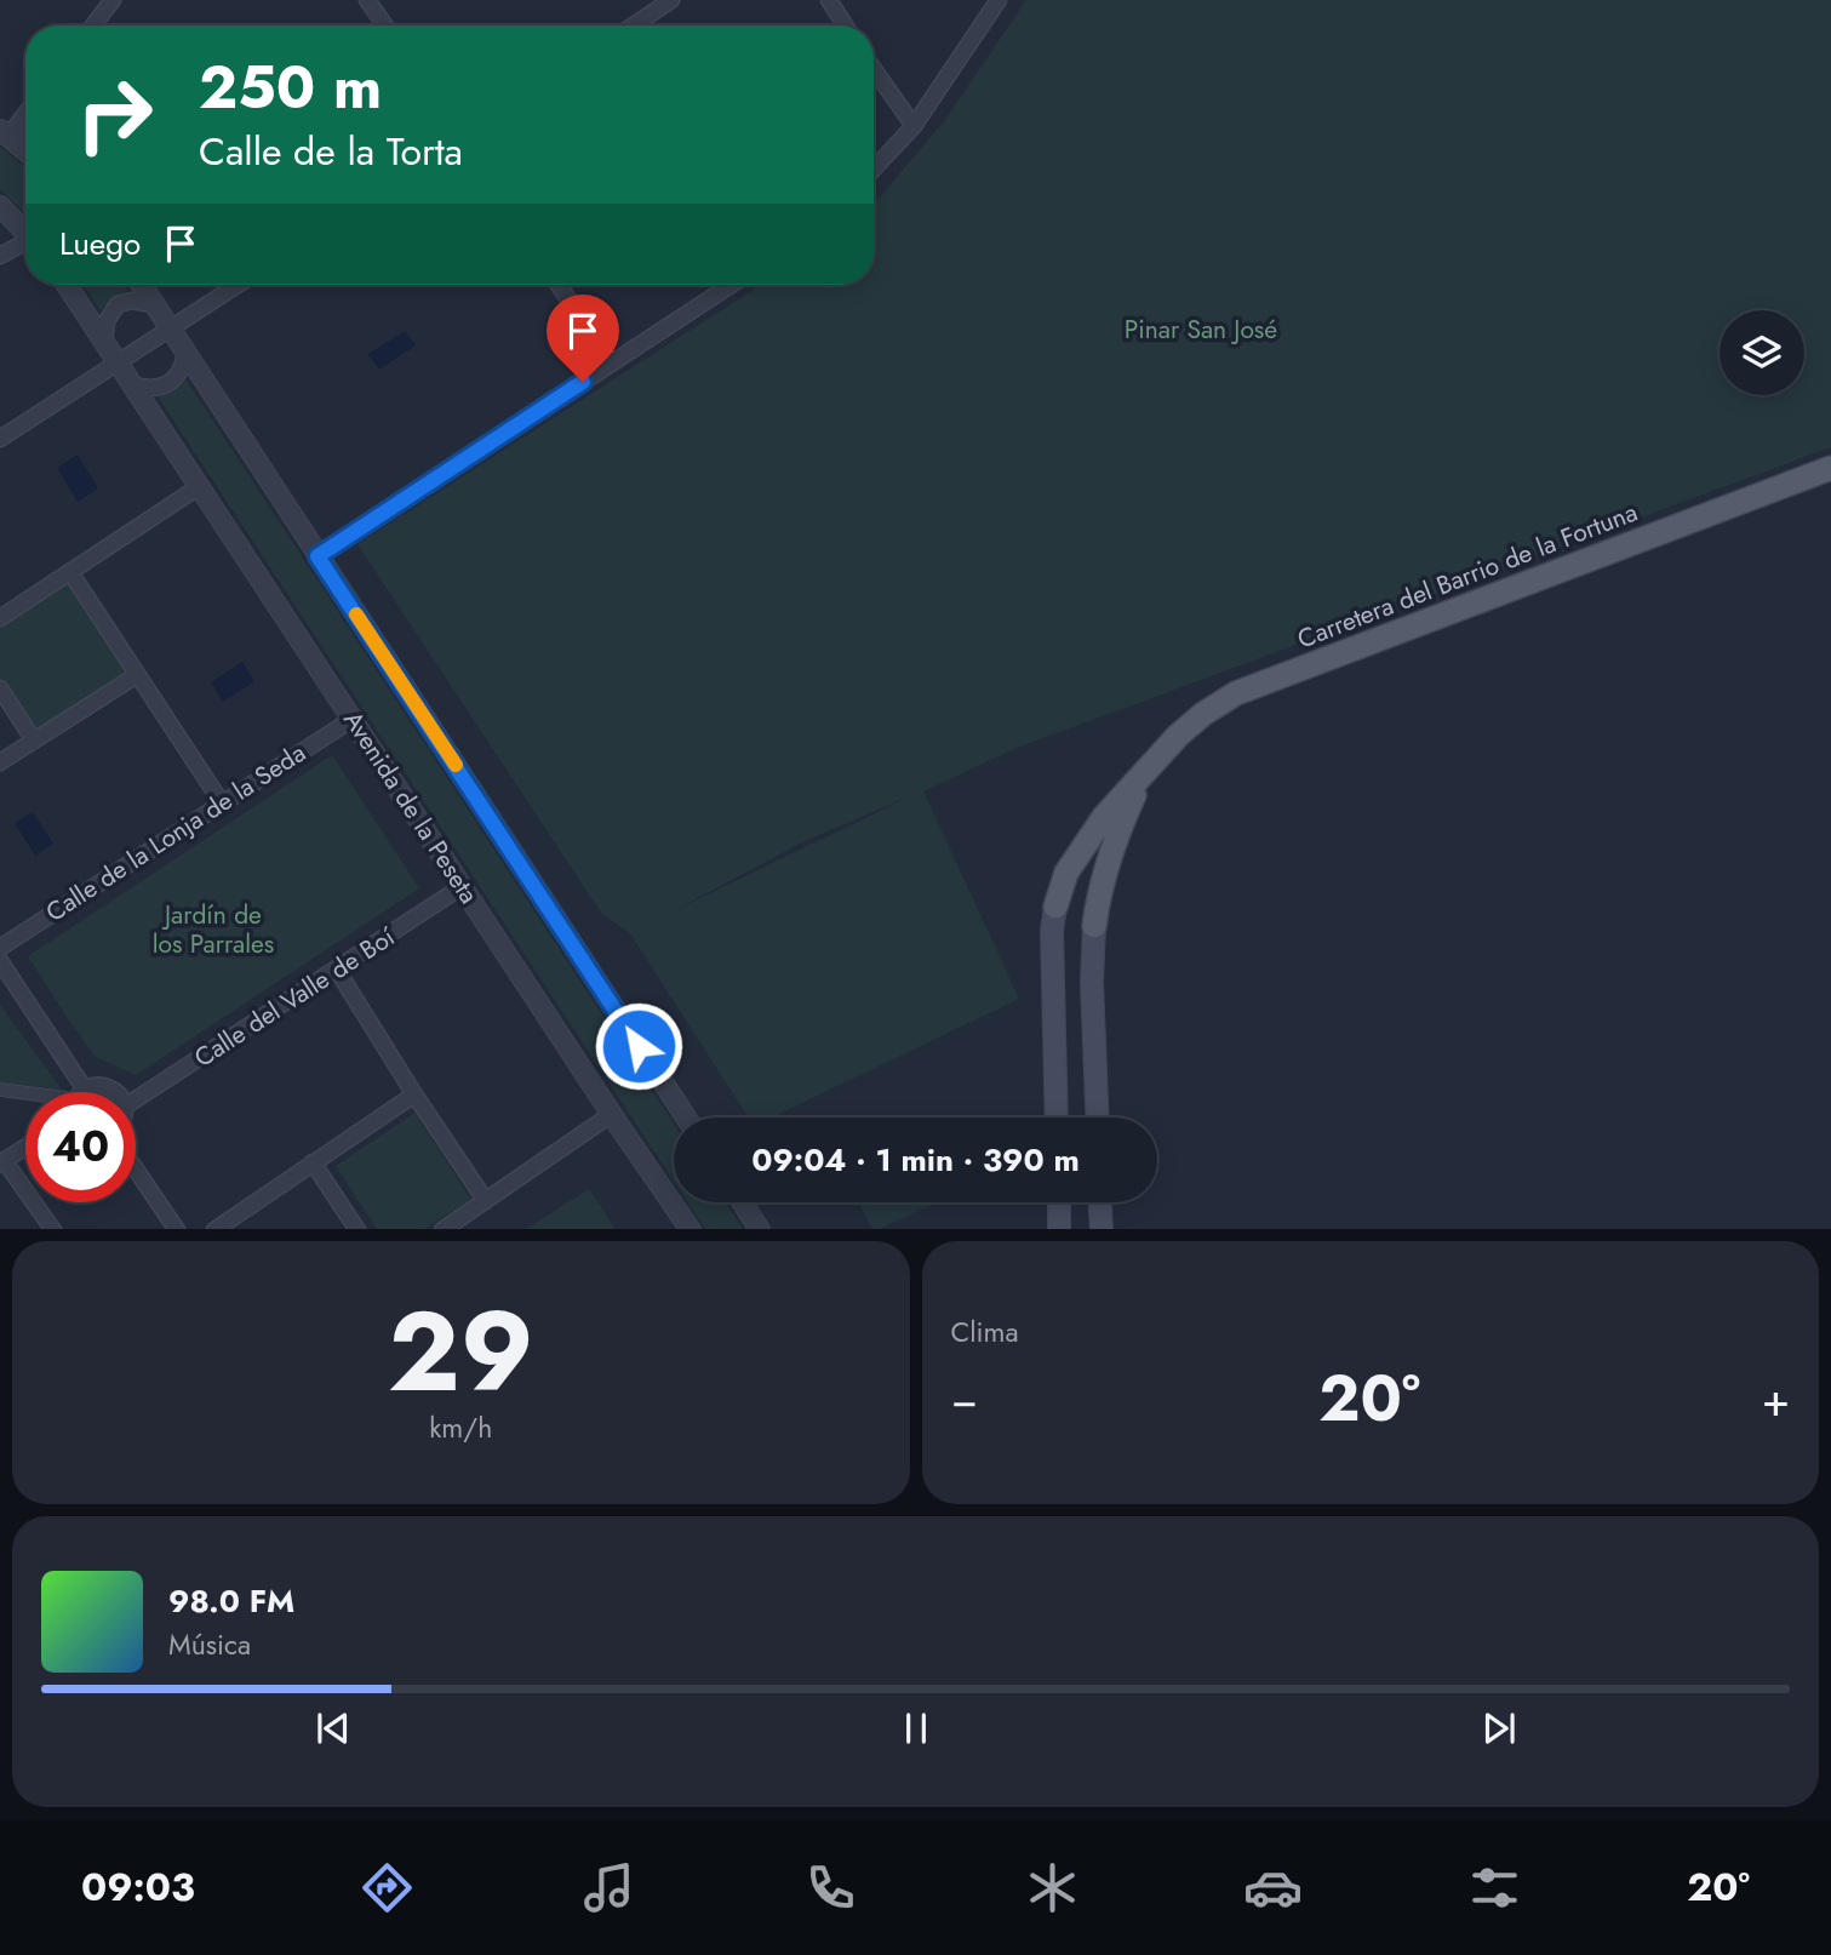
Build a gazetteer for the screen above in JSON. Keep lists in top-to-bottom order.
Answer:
{
  "streets": {
    "main road": ["Carretera del Barrio de la Fortuna"],
    "street": ["Avenida de la Peseta", "Calle de la Lonja de la Seda", "Calle del Valle de Boí"]
  },
  "crossings": [
    ["Avenida de la Peseta", "Calle de la Lonja de la Seda"],
    ["Avenida de la Peseta", "Calle del Valle de Boí"]
  ],
  "parks": ["Pinar San José", "Jardín de los Parrales"],
  "page": {
    "turn": ["250 m", "Calle de la Torta"],
    "then": "Luego",
    "limit": "40",
    "trip": "09:04 · 1 min · 390 m",
    "tile": [
      ["29", "km/h"],
      "Clima"
    ],
    "heat": ["−", "20°", "+"],
    "song": ["98.0 FM", "Música"],
    "tabs": ["09:03", "20°"]
  }
}
